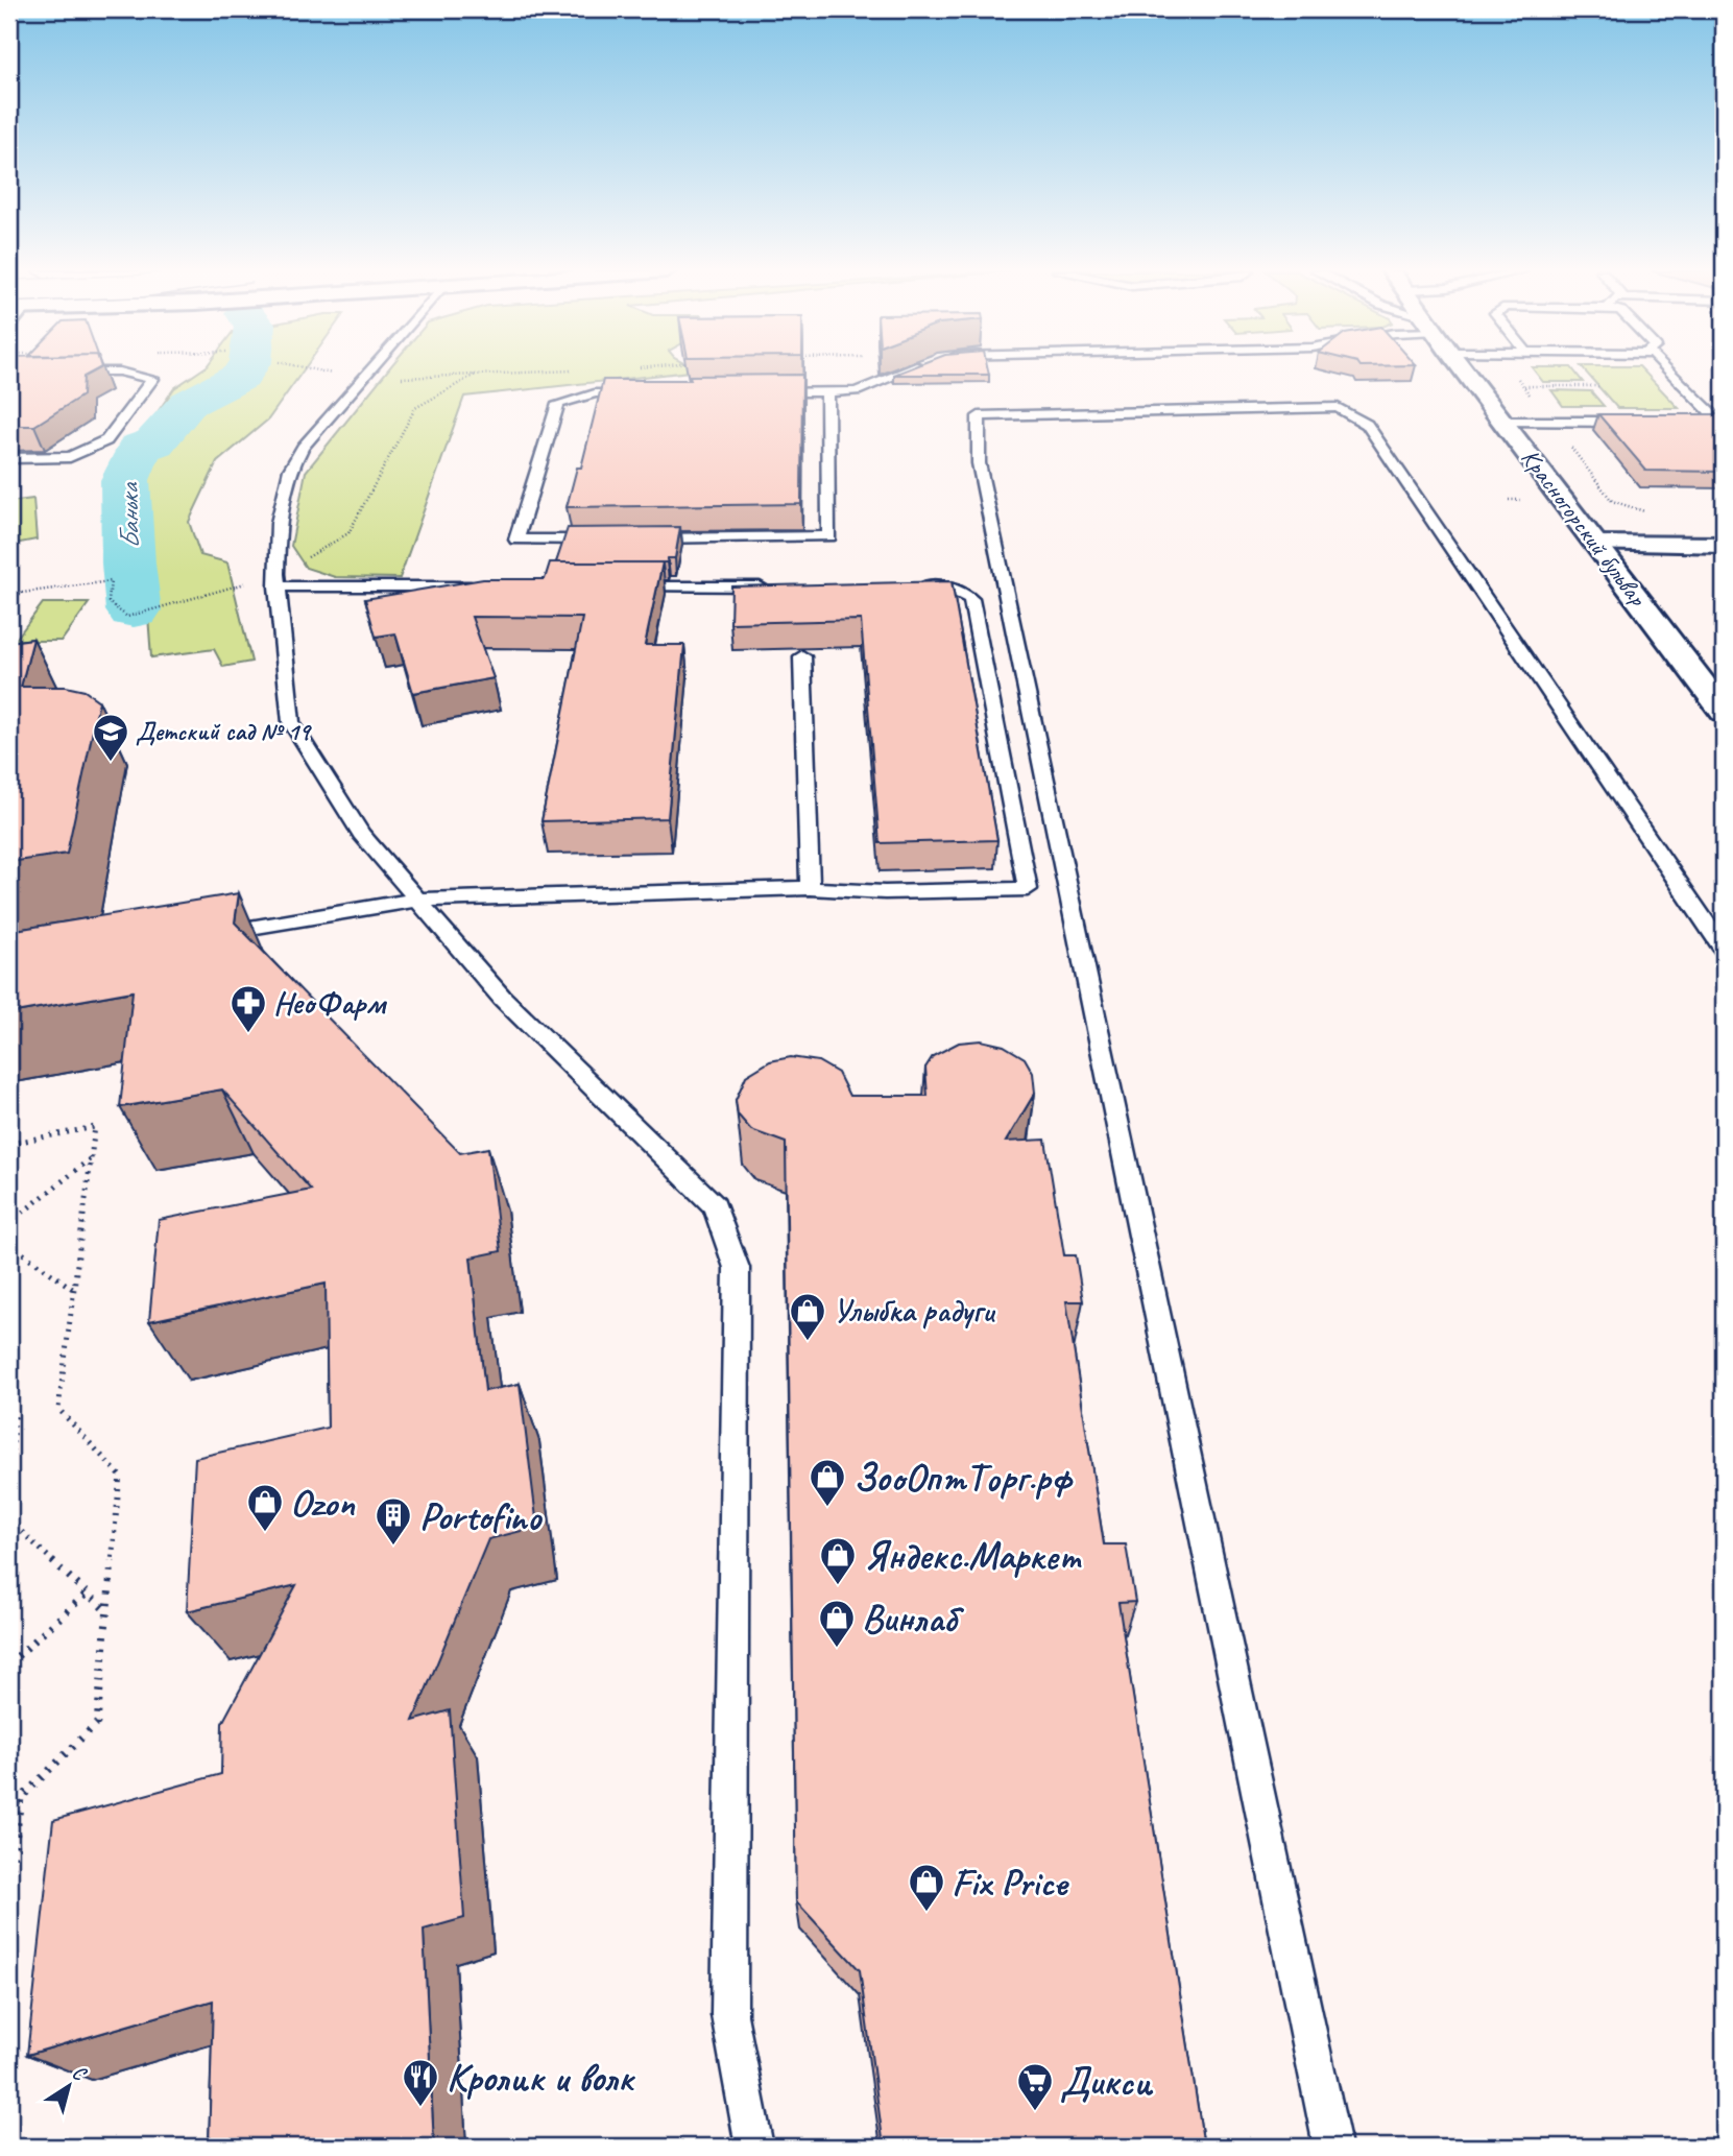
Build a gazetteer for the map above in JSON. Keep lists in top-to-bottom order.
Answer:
{
  "streets": {
    "main road": ["Красногорский бульвар"]
  },
  "water": ["Банька"],
  "places": {
    "school or university": ["Детский сад № 19"],
    "pharmacy": ["НеоФарм"],
    "shop": [
      "Улыбка радуги",
      "ЗооОптТорг.рф",
      "Ozon",
      "Яндекс.Маркет",
      "Винлаб",
      "Fix Price"
    ],
    "building": ["Portofino"],
    "restaurant": ["Кролик и волк"],
    "supermarket": ["Дикси"]
  },
  "north": "top right"
}
